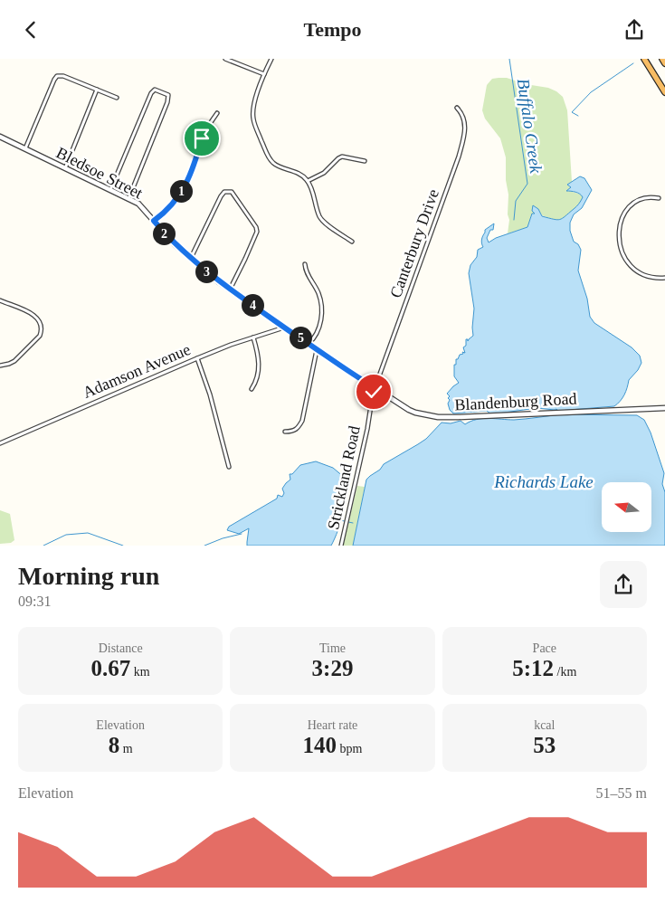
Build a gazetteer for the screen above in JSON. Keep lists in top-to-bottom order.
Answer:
{
  "streets": {
    "street": [
      "Bledsoe Street",
      "Canterbury Drive",
      "Adamson Avenue",
      "Blandenburg Road",
      "Strickland Road"
    ]
  },
  "crossings": [
    ["Bledsoe Street", "Canterbury Drive"],
    ["Bledsoe Street", "Adamson Avenue"],
    ["Bledsoe Street", "Blandenburg Road"],
    ["Bledsoe Street", "Strickland Road"],
    ["Canterbury Drive", "Blandenburg Road"],
    ["Canterbury Drive", "Strickland Road"],
    ["Blandenburg Road", "Strickland Road"]
  ],
  "water": ["Buffalo Creek", "Richards Lake"],
  "north": "left",
  "page": {
    "header": "Tempo",
    "pins": [
      "1",
      "2",
      "3",
      "4",
      "5"
    ],
    "heading": ["Morning run", "09:31"],
    "stats": [
      ["Distance", "0.67 km"],
      ["Time", "3:29"],
      ["Pace", "5:12 /km"],
      ["Elevation", "8 m"],
      ["Heart rate", "140 bpm"],
      ["kcal", "53"]
    ],
    "chart": ["Elevation", "51–55 m"]
  }
}
